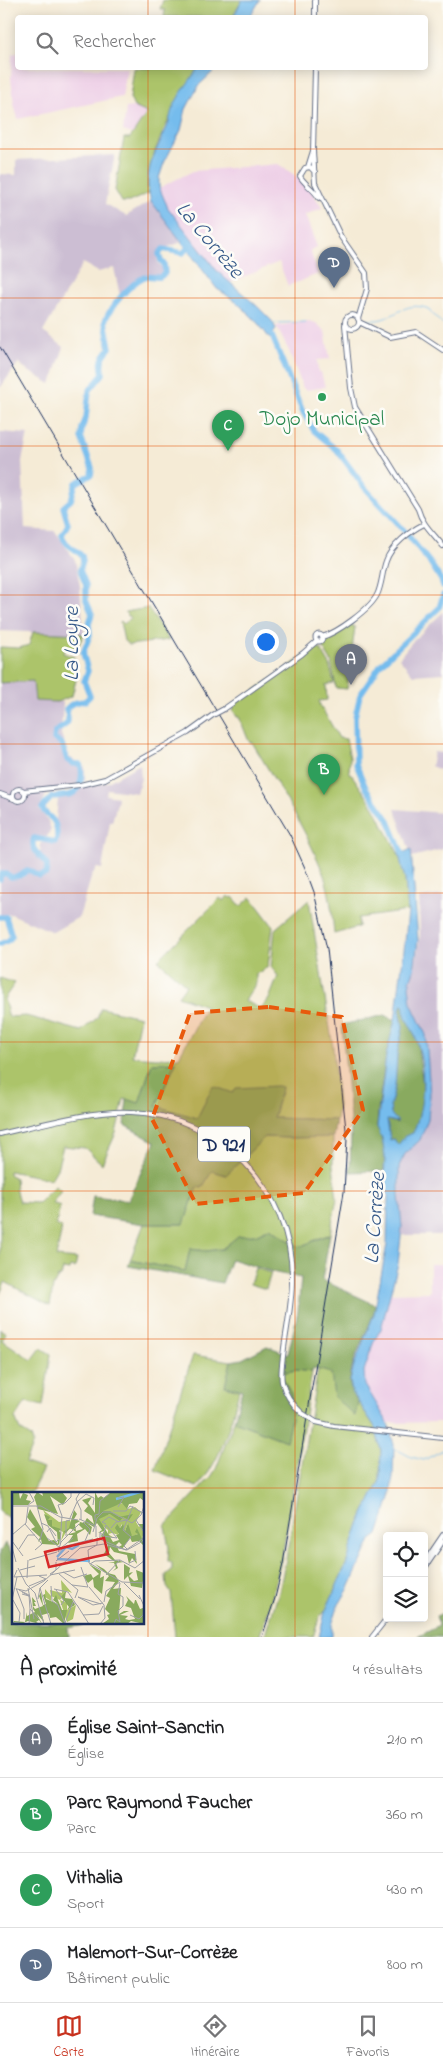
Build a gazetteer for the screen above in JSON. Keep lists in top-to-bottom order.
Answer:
{
  "streets": {
    "main road": ["D 921"]
  },
  "water": ["La Corrèze", "La Loyre"],
  "places": ["Dojo Municipal"],
  "page": {
    "search": "Rechercher",
    "pins": [
      "D",
      "C",
      "A",
      "B"
    ],
    "heading": ["À proximité", "4 résultats"],
    "list": [
      {
        "mark": "A",
        "name": "Église Saint-Sanctin",
        "note": "Église",
        "value": "210 m"
      },
      {
        "mark": "B",
        "name": "Parc Raymond Faucher",
        "note": "Parc",
        "value": "360 m"
      },
      {
        "mark": "C",
        "name": "Vithalia",
        "note": "Sport",
        "value": "430 m"
      },
      {
        "mark": "D",
        "name": "Malemort-Sur-Corrèze",
        "note": "Bâtiment public",
        "value": "800 m"
      }
    ],
    "nav": ["Carte", "Itinéraire", "Favoris"]
  }
}
